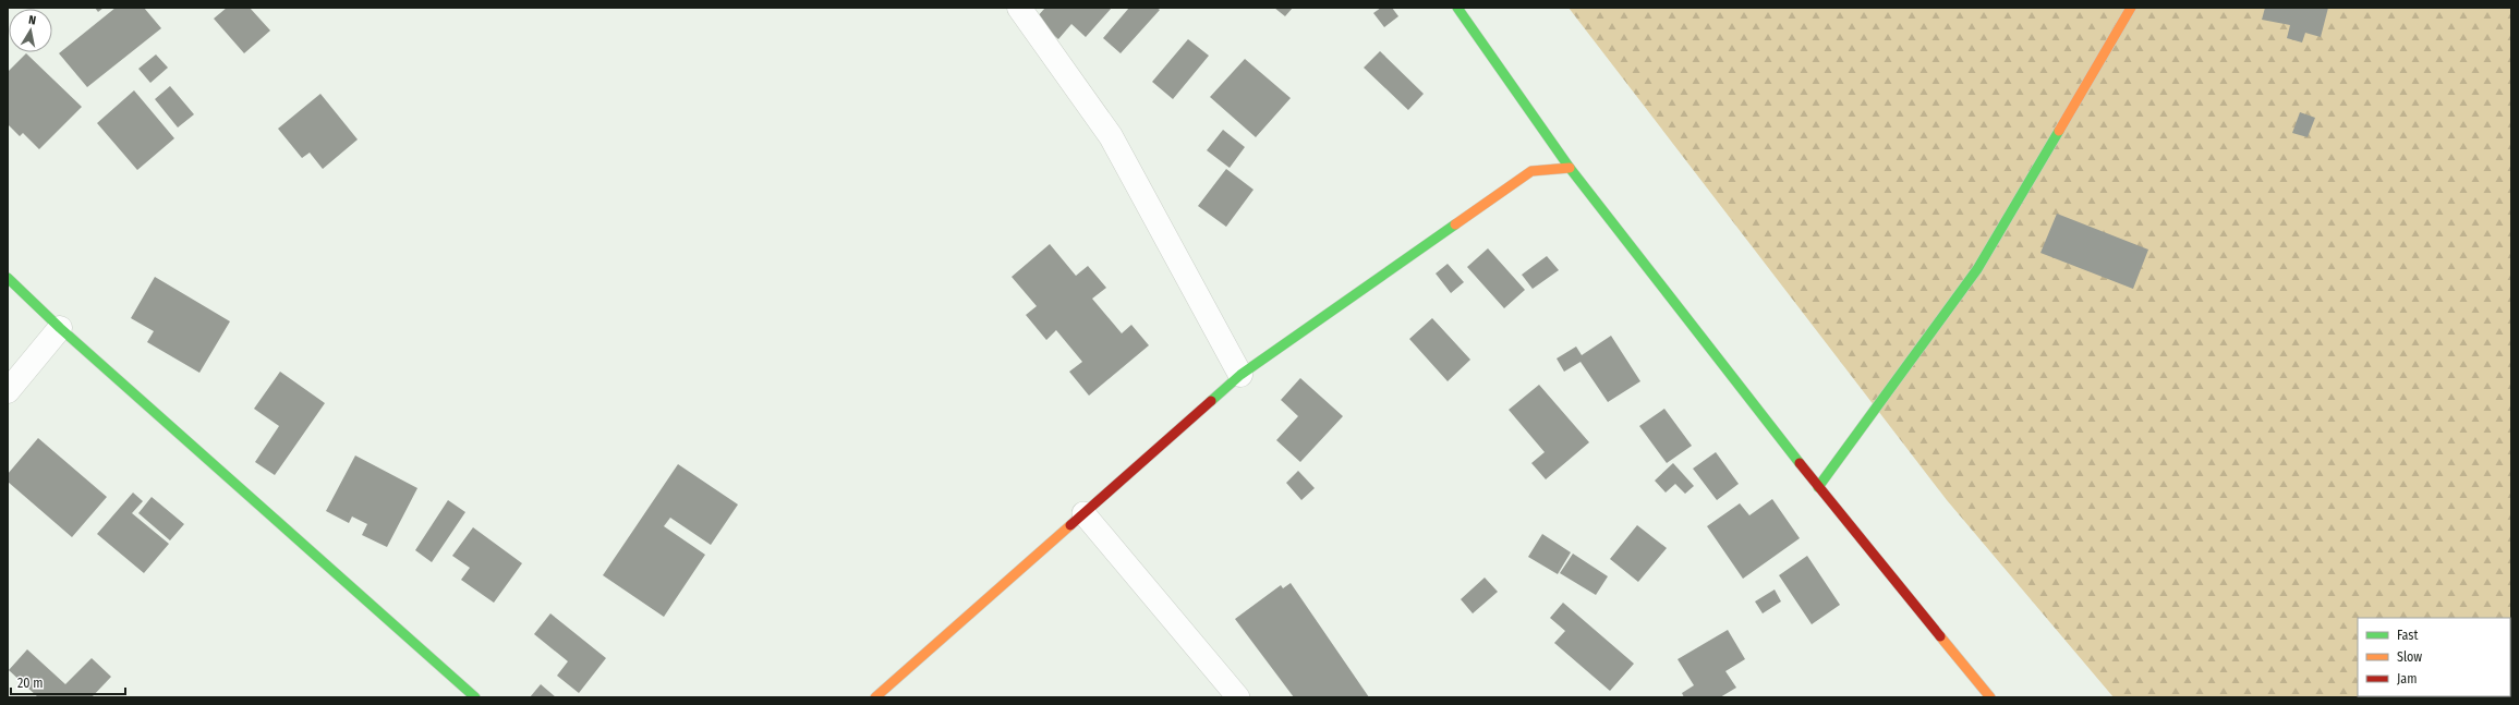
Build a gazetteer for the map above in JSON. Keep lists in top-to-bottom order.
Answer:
{
  "legend": ["Fast", "Slow", "Jam"],
  "scale_bar": "20 m",
  "north": "top"
}
